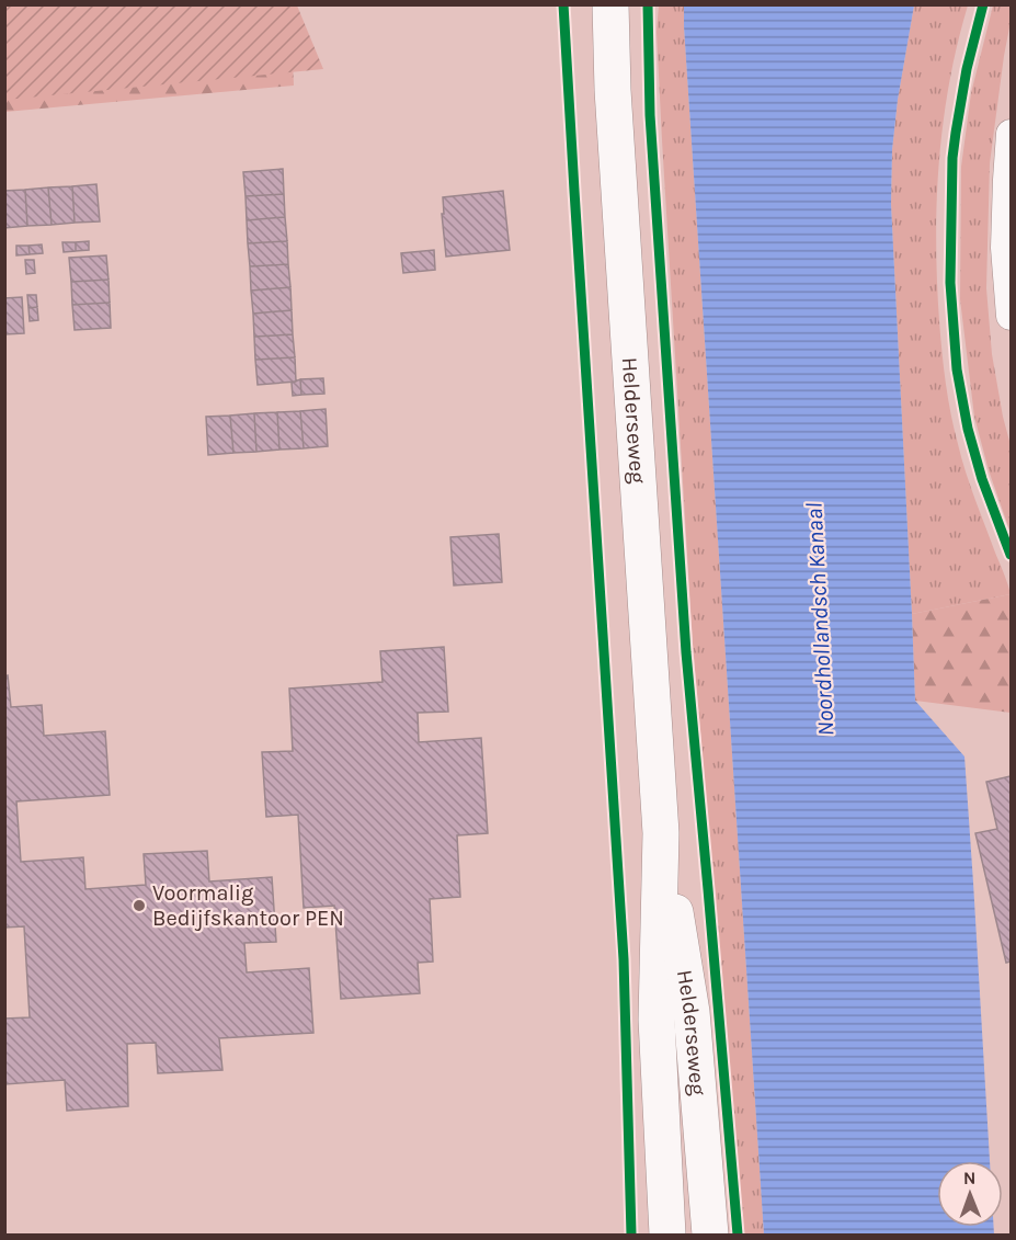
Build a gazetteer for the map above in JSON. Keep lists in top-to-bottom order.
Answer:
{
  "streets": {
    "main road": ["Helderseweg"]
  },
  "water": ["Noordhollandsch Kanaal"],
  "places": ["Voormalig Bedijfskantoor PEN"],
  "north": "top"
}
